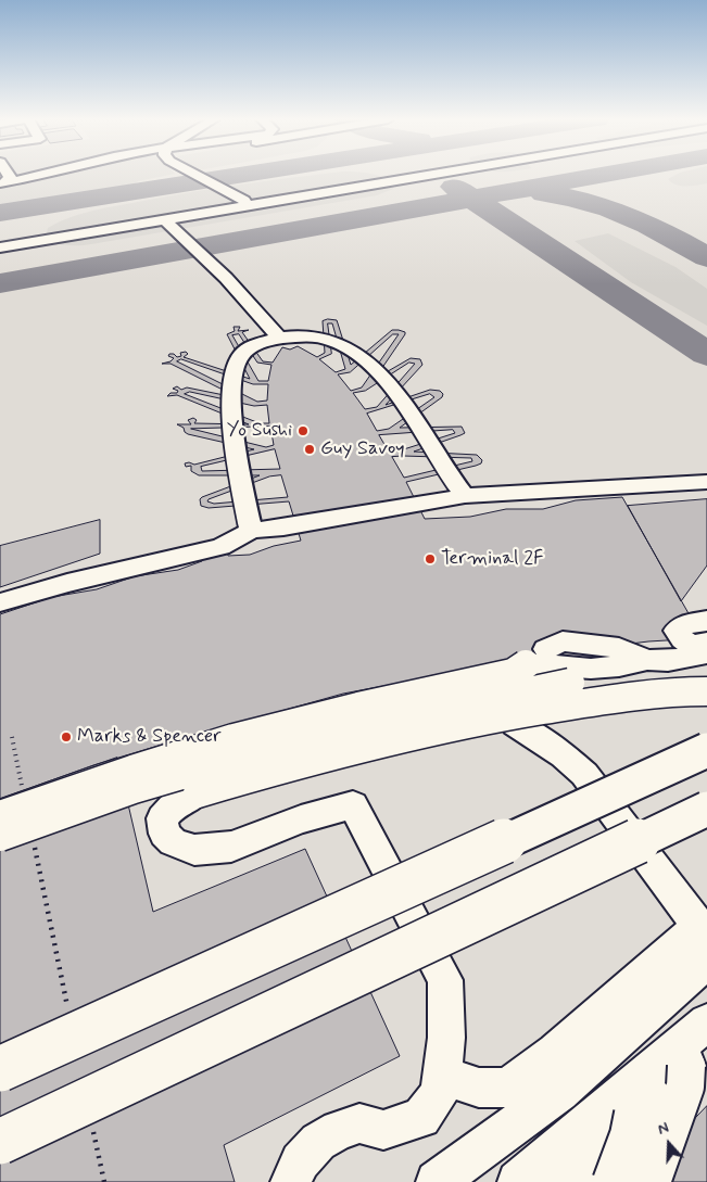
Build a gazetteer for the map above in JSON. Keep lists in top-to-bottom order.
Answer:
{
  "places": [
    "Yo Sushi",
    "Guy Savoy",
    "Terminal 2F",
    "Marks & Spencer"
  ],
  "north": "top"
}
